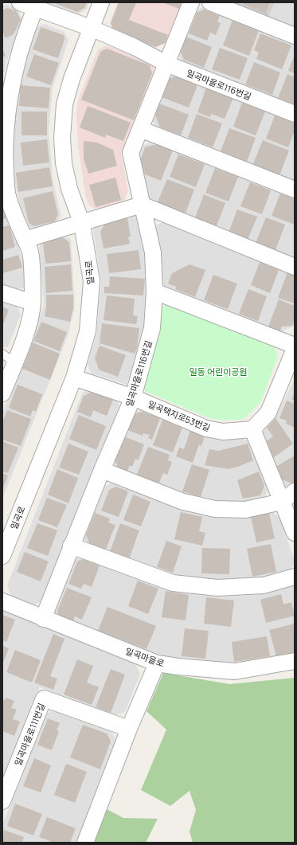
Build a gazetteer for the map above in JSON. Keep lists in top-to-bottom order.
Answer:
{
  "streets": {
    "street": [
      "일곡마을로116번길",
      "일곡로",
      "일곡택지로53번길",
      "일곡마을로",
      "일곡마을로111번길"
    ]
  },
  "crossings": [
    ["일곡마을로116번길", "일곡로"],
    ["일곡마을로116번길", "일곡택지로53번길"],
    ["일곡마을로116번길", "일곡마을로"],
    ["일곡로", "일곡택지로53번길"]
  ],
  "parks": ["일동 어린이공원"]
}
